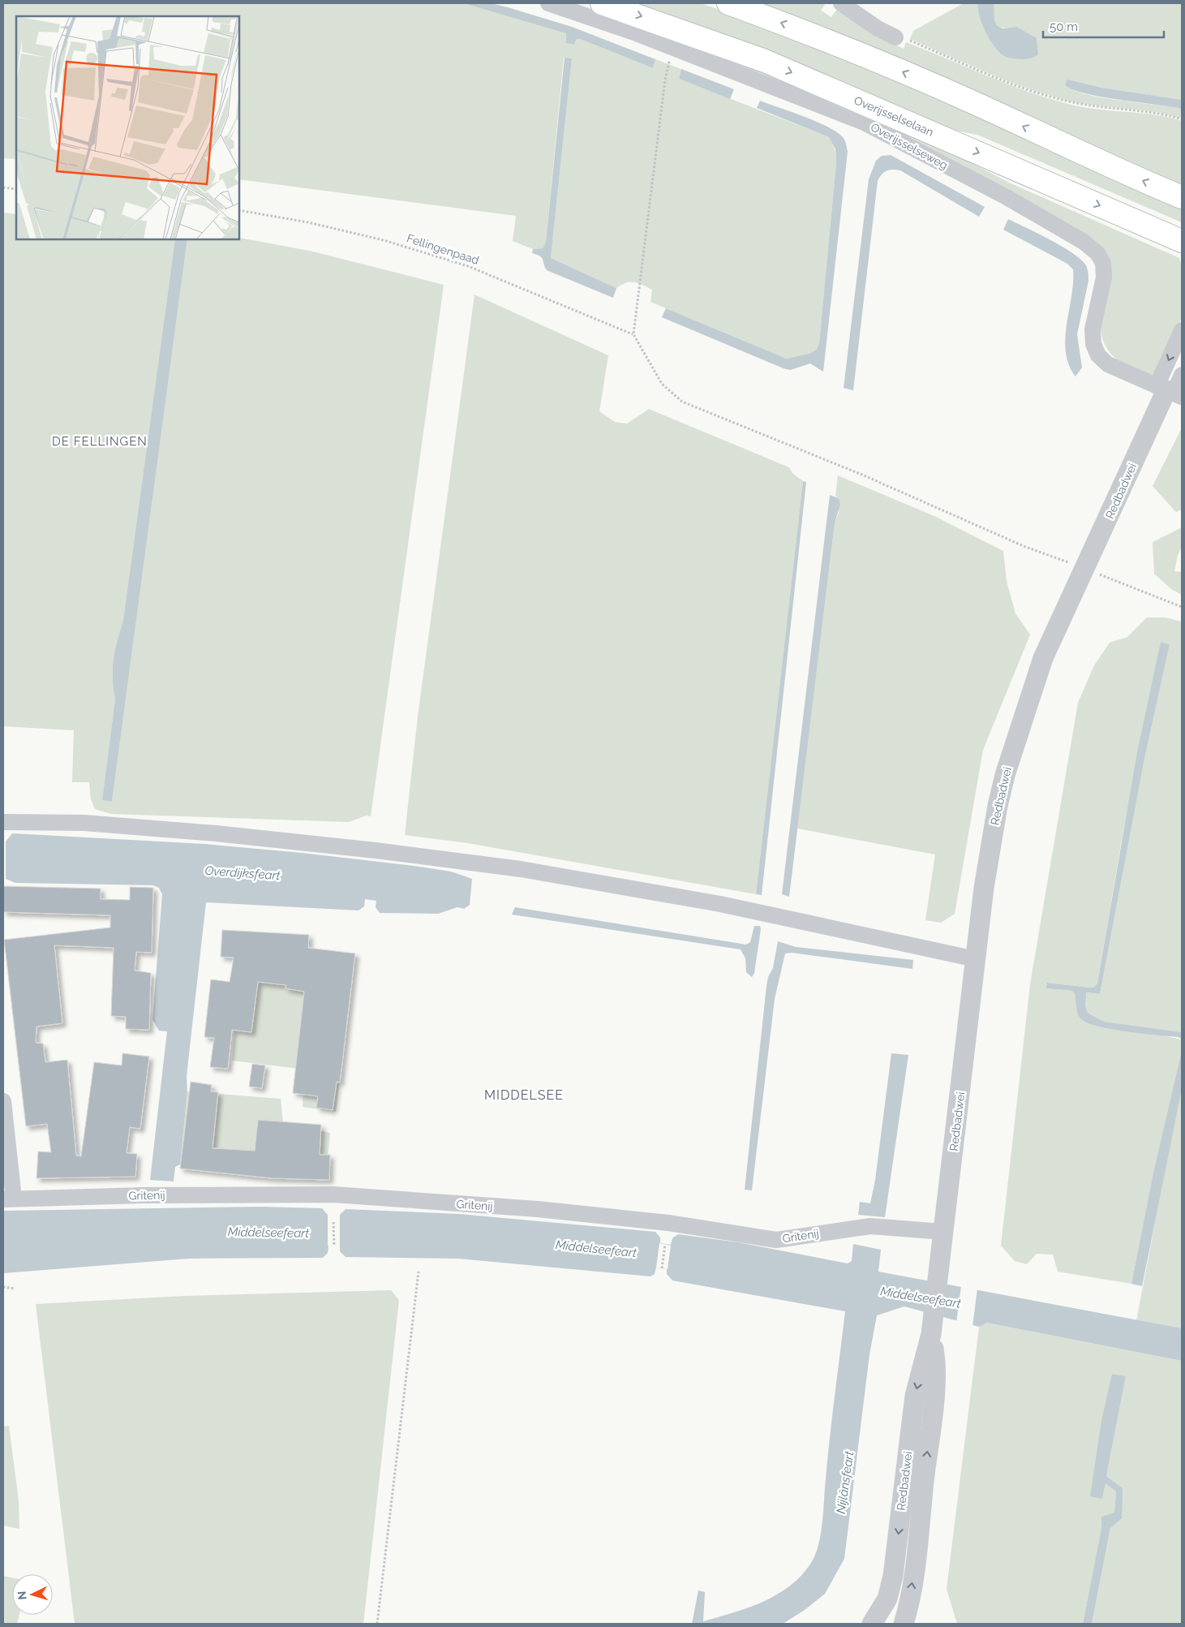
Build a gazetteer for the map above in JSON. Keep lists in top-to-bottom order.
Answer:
{
  "streets": {
    "main road": ["Overijsselselaan"],
    "street": ["Overijsselseweg", "Redbadwei", "Gritenij"],
    "path": ["Fellingenpaad"]
  },
  "crossings": [
    ["Overijsselseweg", "Redbadwei"],
    ["Redbadwei", "Gritenij"]
  ],
  "districts": ["DE FELLINGEN", "MIDDELSEE"],
  "water": ["Overdijksfeart", "Middelseefeart", "Nijlânsfeart"],
  "scale_bar": "50 m",
  "north": "left"
}
